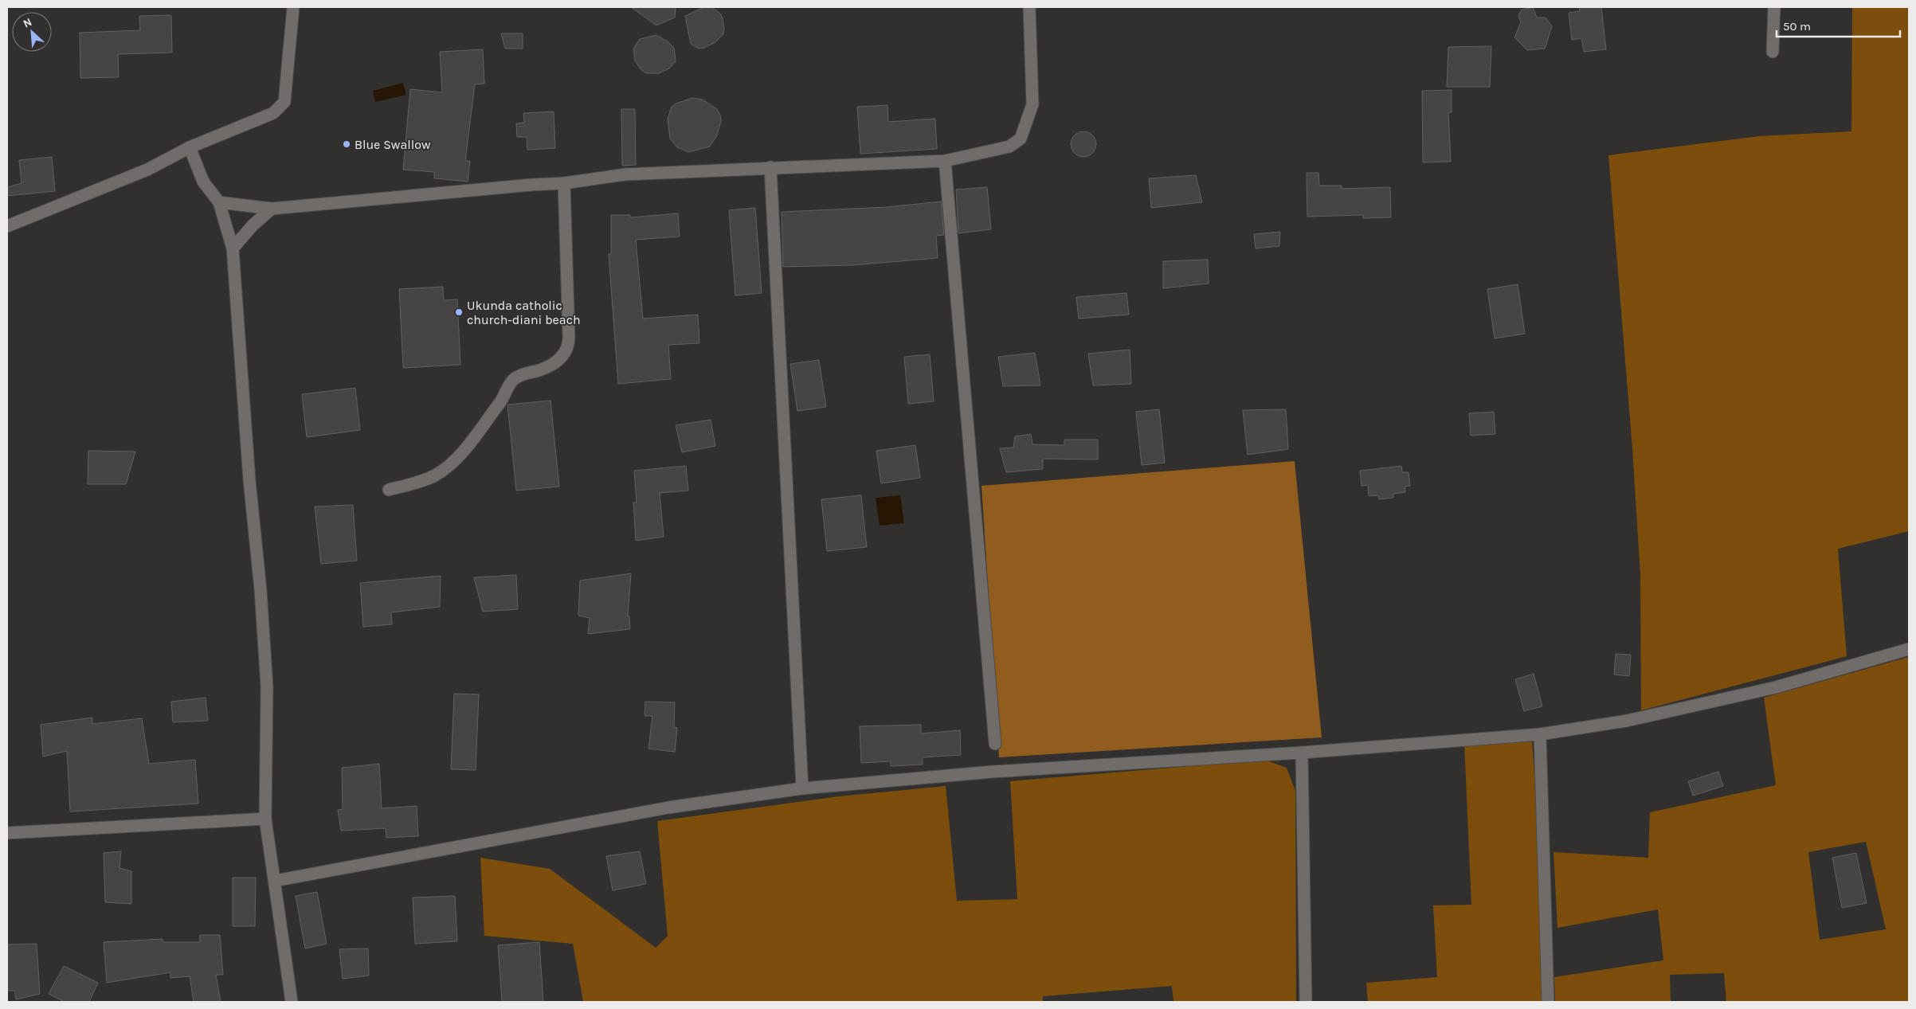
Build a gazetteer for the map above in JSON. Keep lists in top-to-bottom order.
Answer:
{
  "places": ["Blue Swallow", "Ukunda catholic church-diani beach"],
  "scale_bar": "50 m",
  "north": "top left"
}
